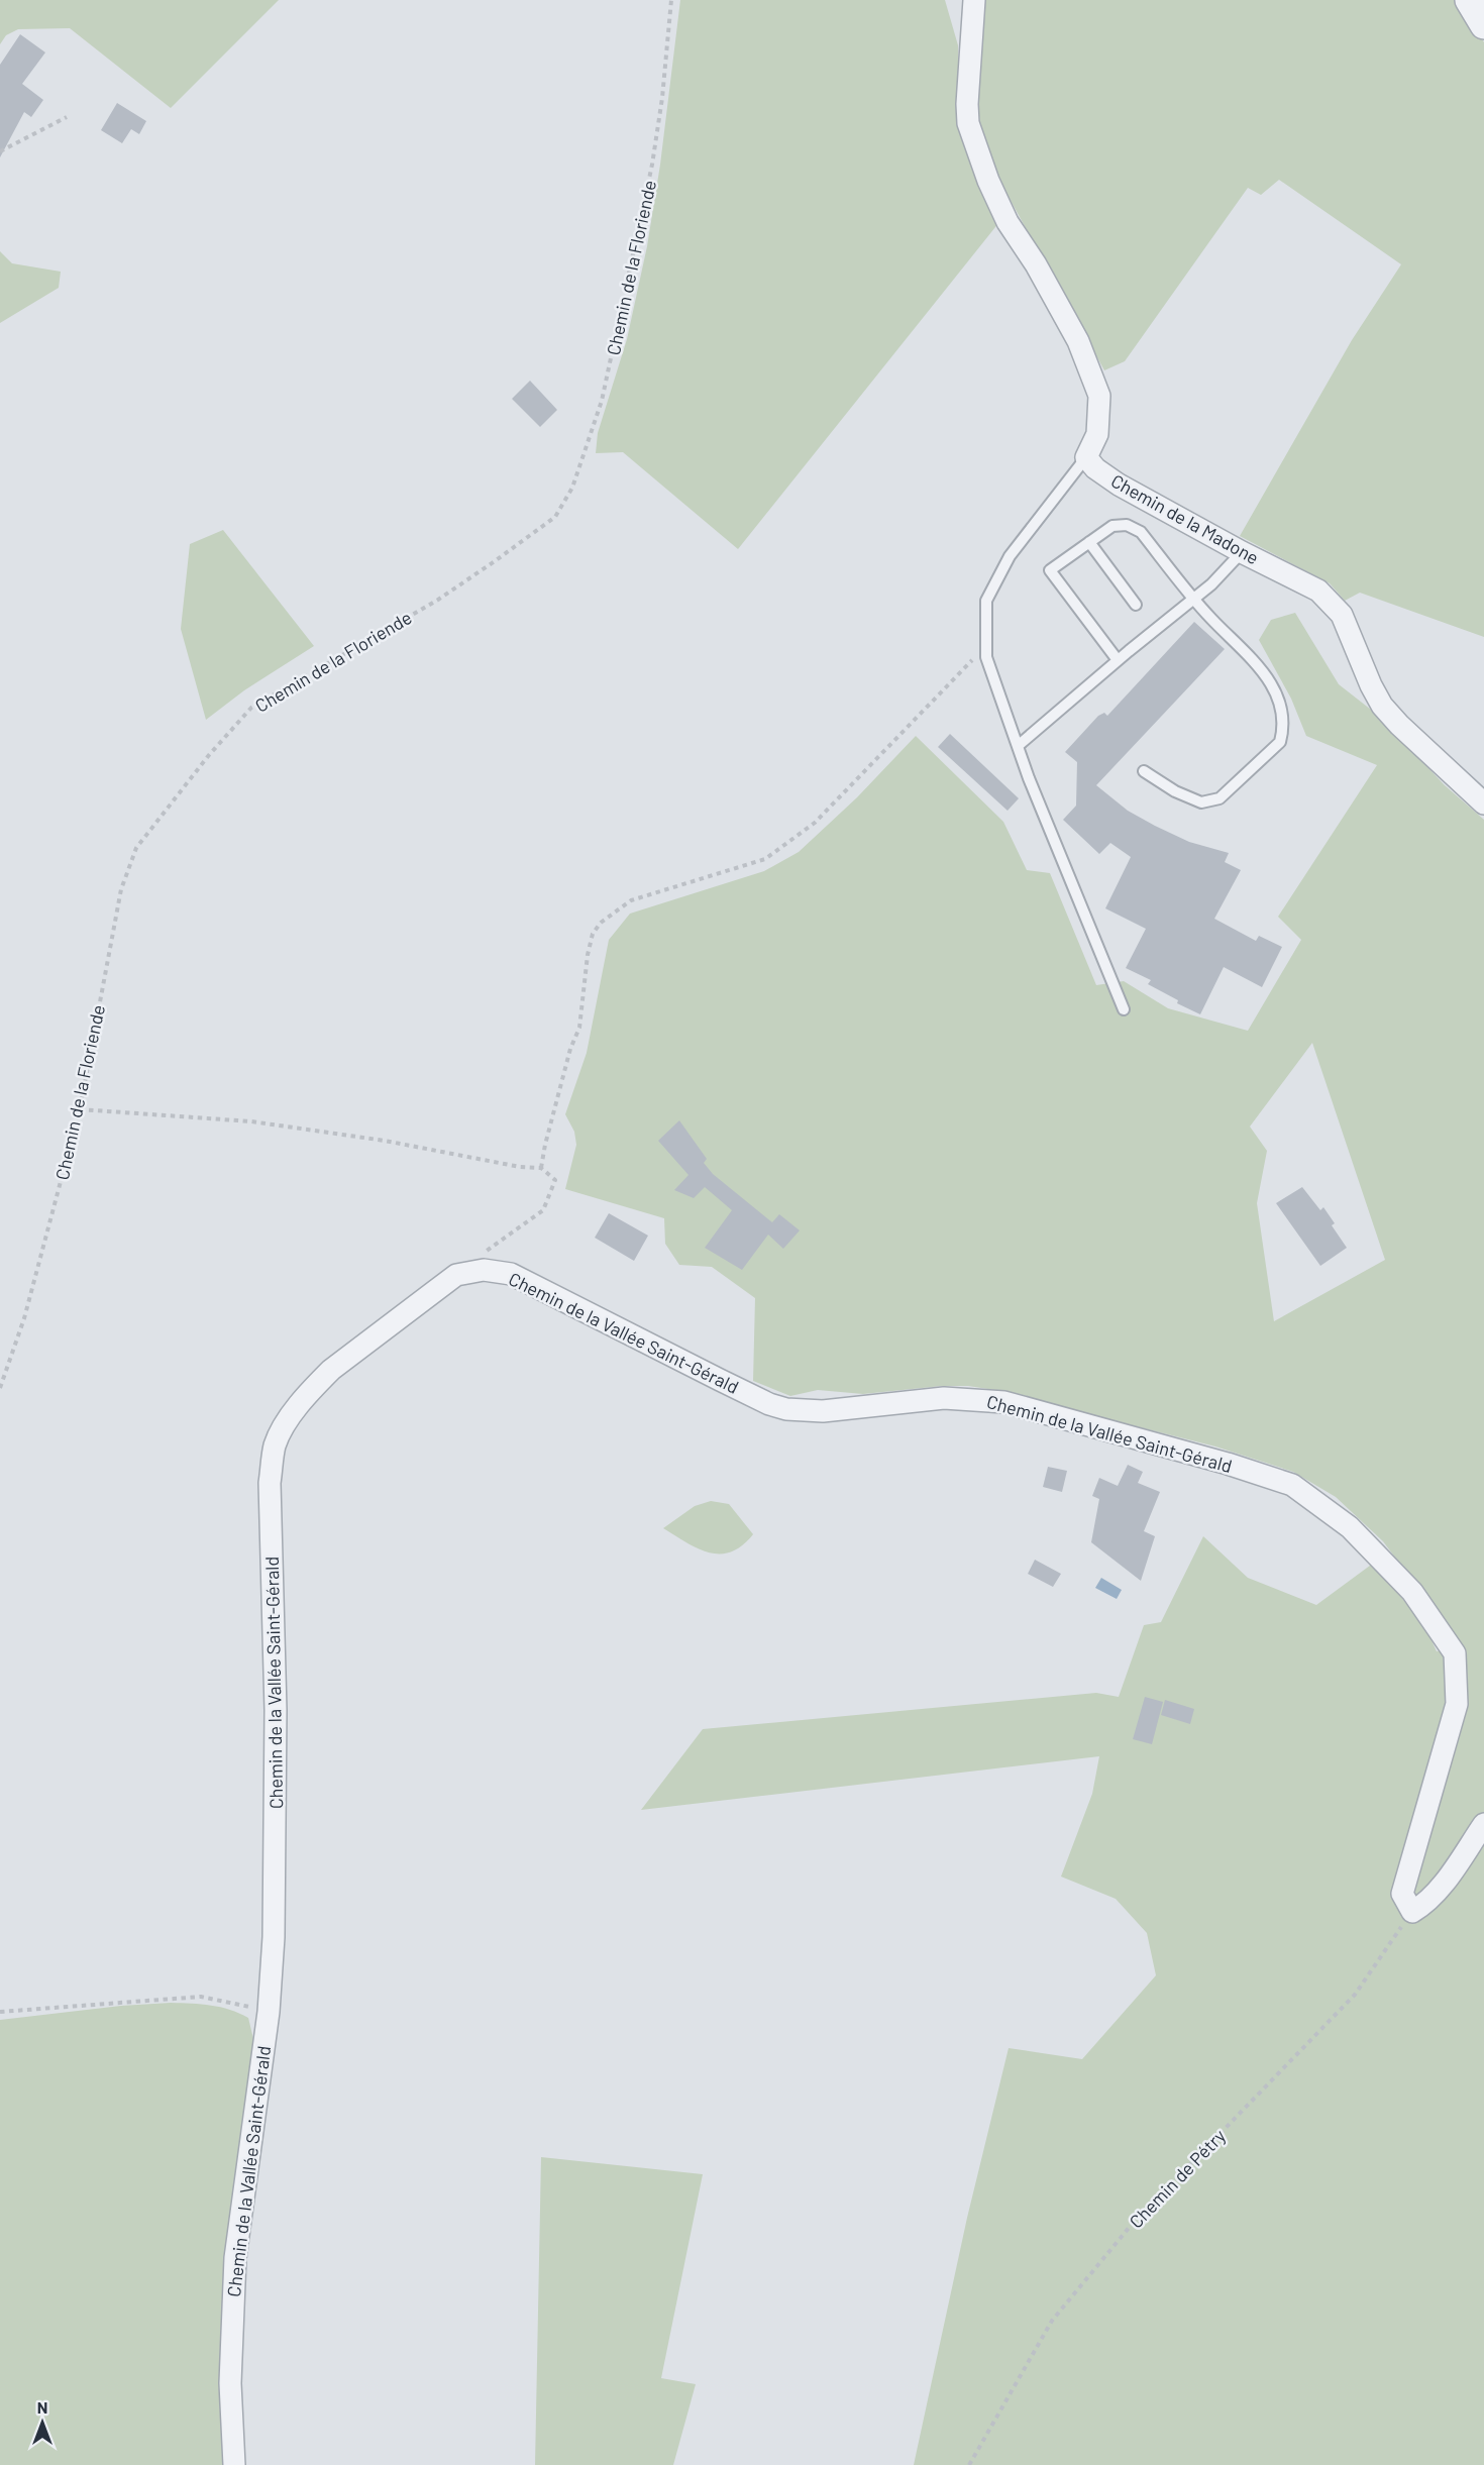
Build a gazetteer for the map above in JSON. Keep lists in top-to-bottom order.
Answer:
{
  "streets": {
    "street": ["Chemin de la Madone", "Chemin de la Vallée Saint-Gérald"],
    "path": ["Chemin de la Floriende", "Chemin de Pétry"]
  },
  "crossings": [
    ["Chemin de la Vallée Saint-Gérald", "Chemin de Pétry"]
  ],
  "north": "top"
}
